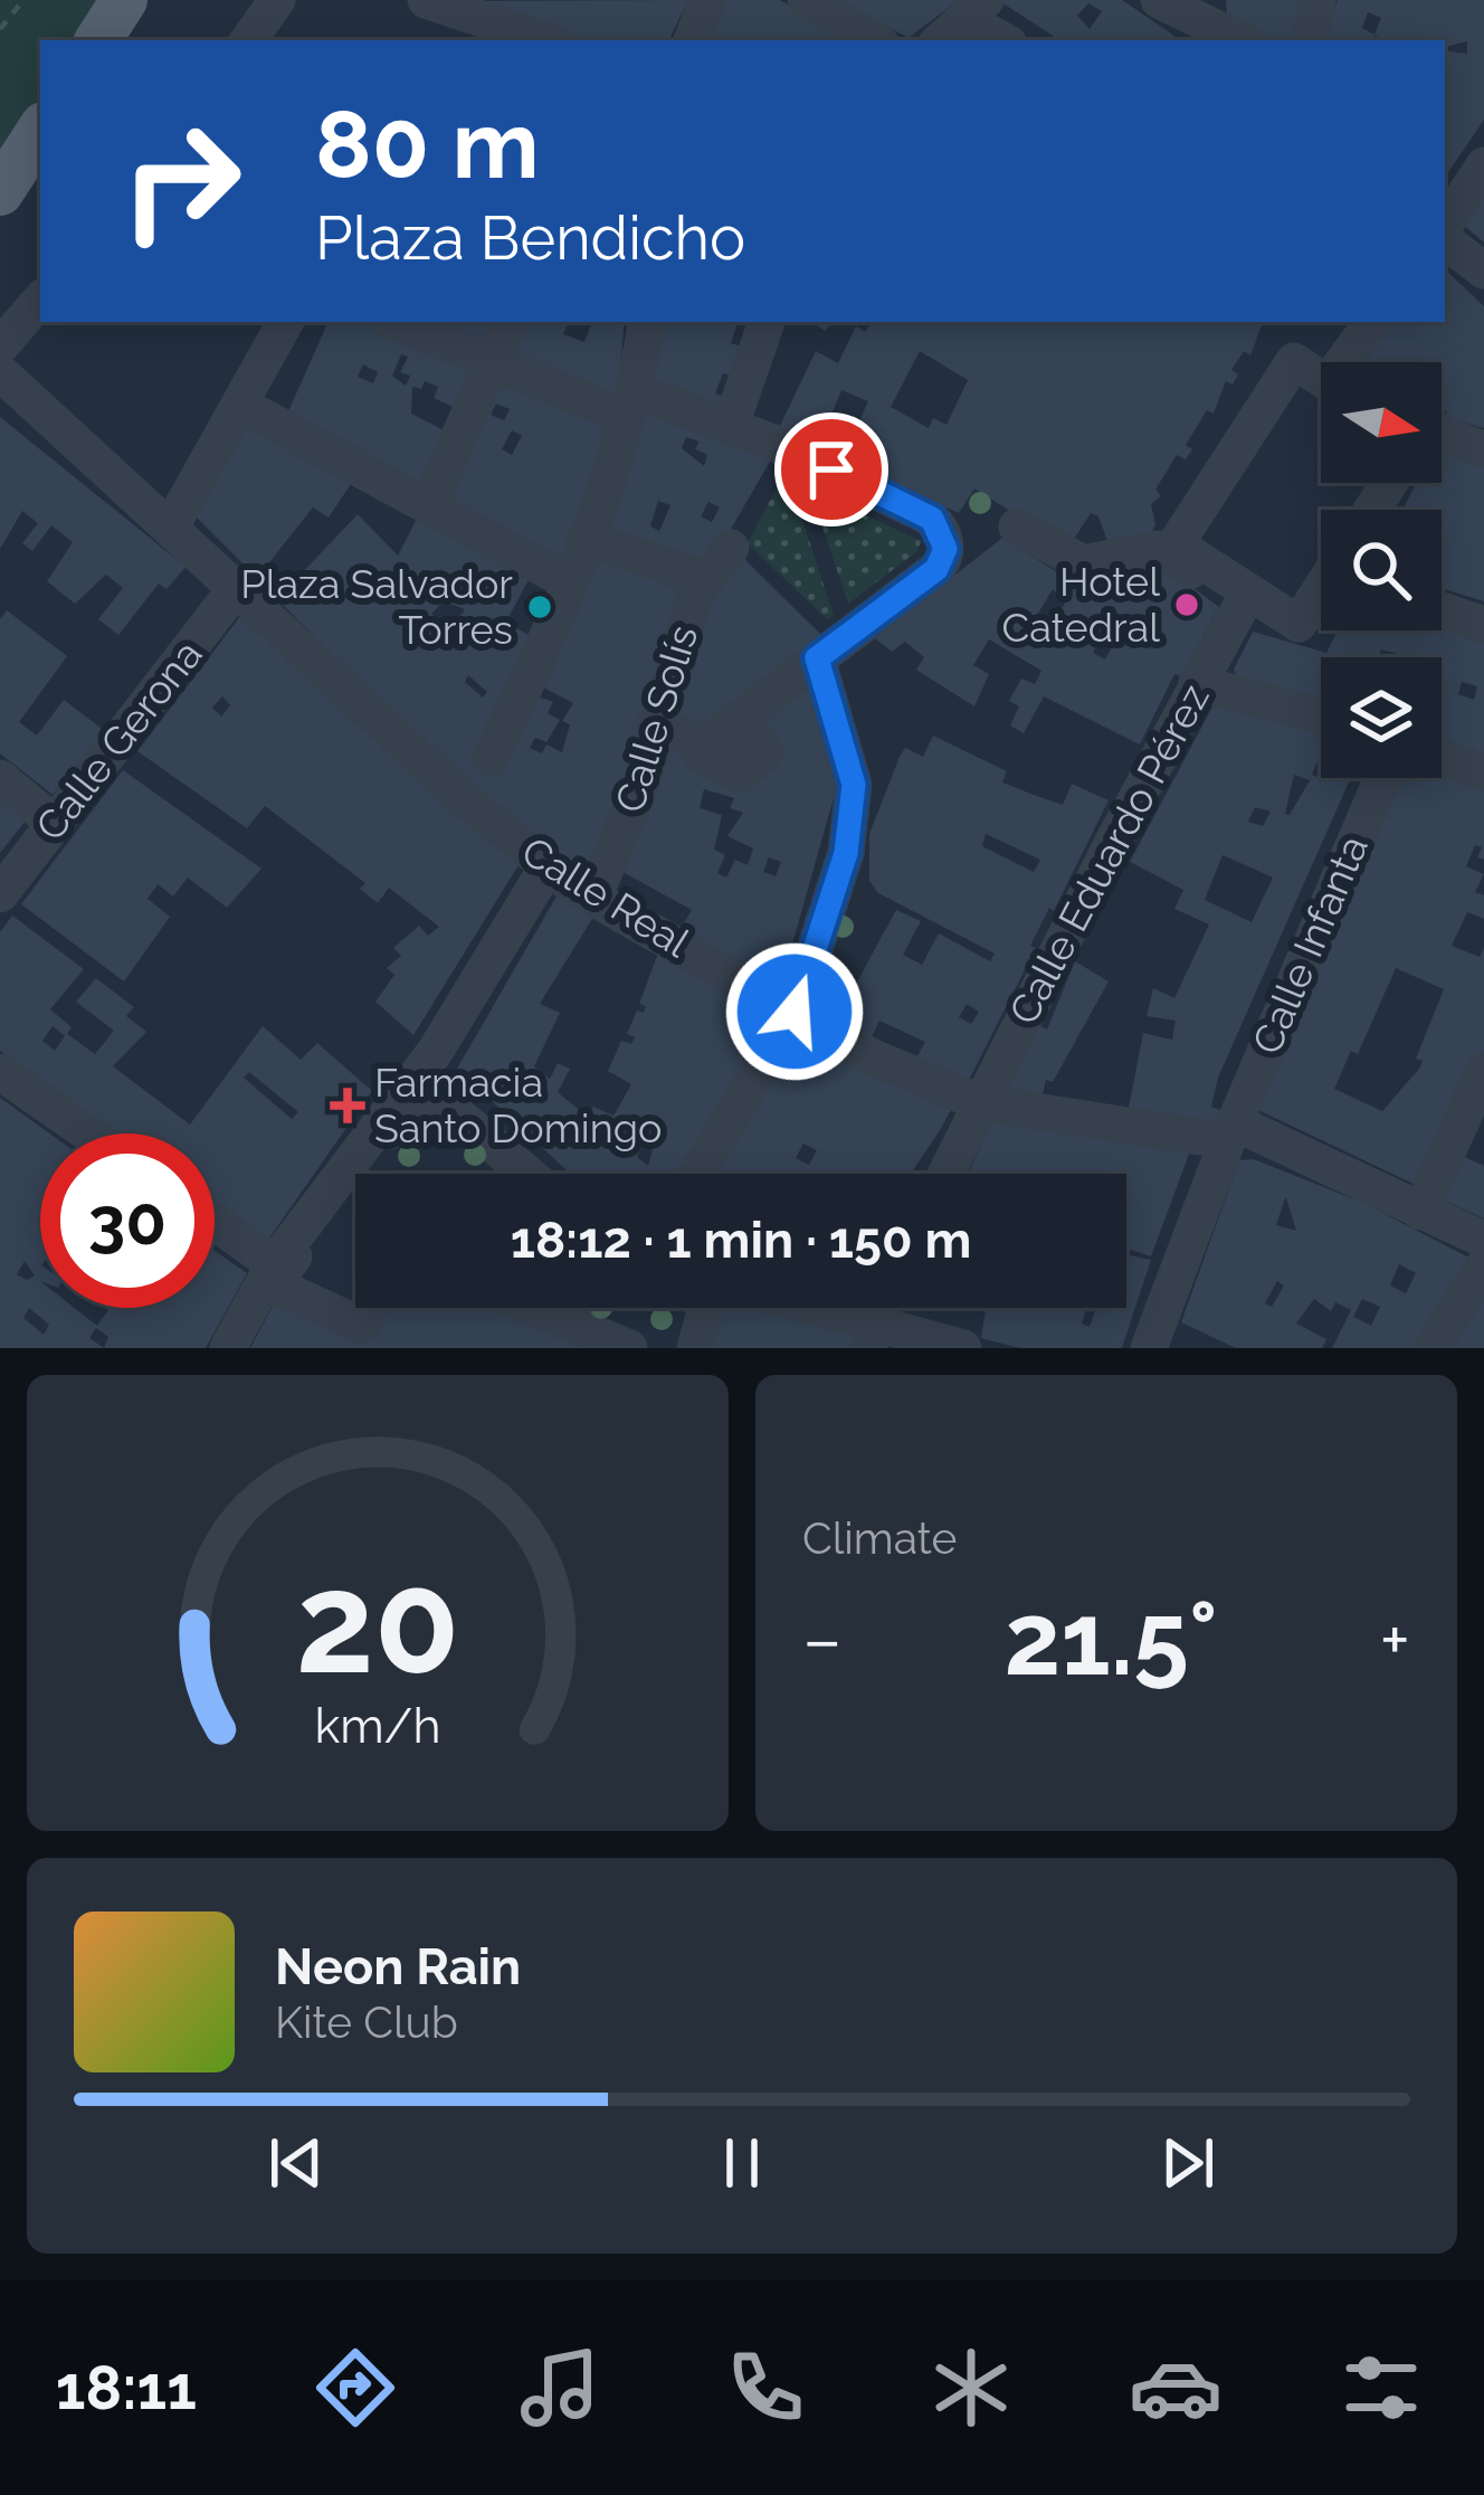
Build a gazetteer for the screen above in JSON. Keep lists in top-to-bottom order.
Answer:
{
  "streets": {
    "street": [
      "Calle Solís",
      "Calle Gerona",
      "Calle Eduardo Pérez",
      "Calle Real",
      "Calle Infanta"
    ]
  },
  "crossings": [
    ["Calle Solís", "Calle Real"],
    ["Calle Gerona", "Calle Real"],
    ["Calle Eduardo Pérez", "Calle Real"],
    ["Calle Real", "Calle Infanta"]
  ],
  "places": {
    "other": ["Hotel Catedral", "Plaza Salvador Torres"],
    "health": ["Farmacia Santo Domingo"]
  },
  "north": "right",
  "page": {
    "turn": ["80 m", "Plaza Bendicho"],
    "limit": "30",
    "trip": "18:12 · 1 min · 150 m",
    "tile": "Climate",
    "heat": ["−", "21.5°", "+"],
    "song": ["Neon Rain", "Kite Club"],
    "tabs": "18:11",
    "gauge": ["20", "km/h"]
  }
}
